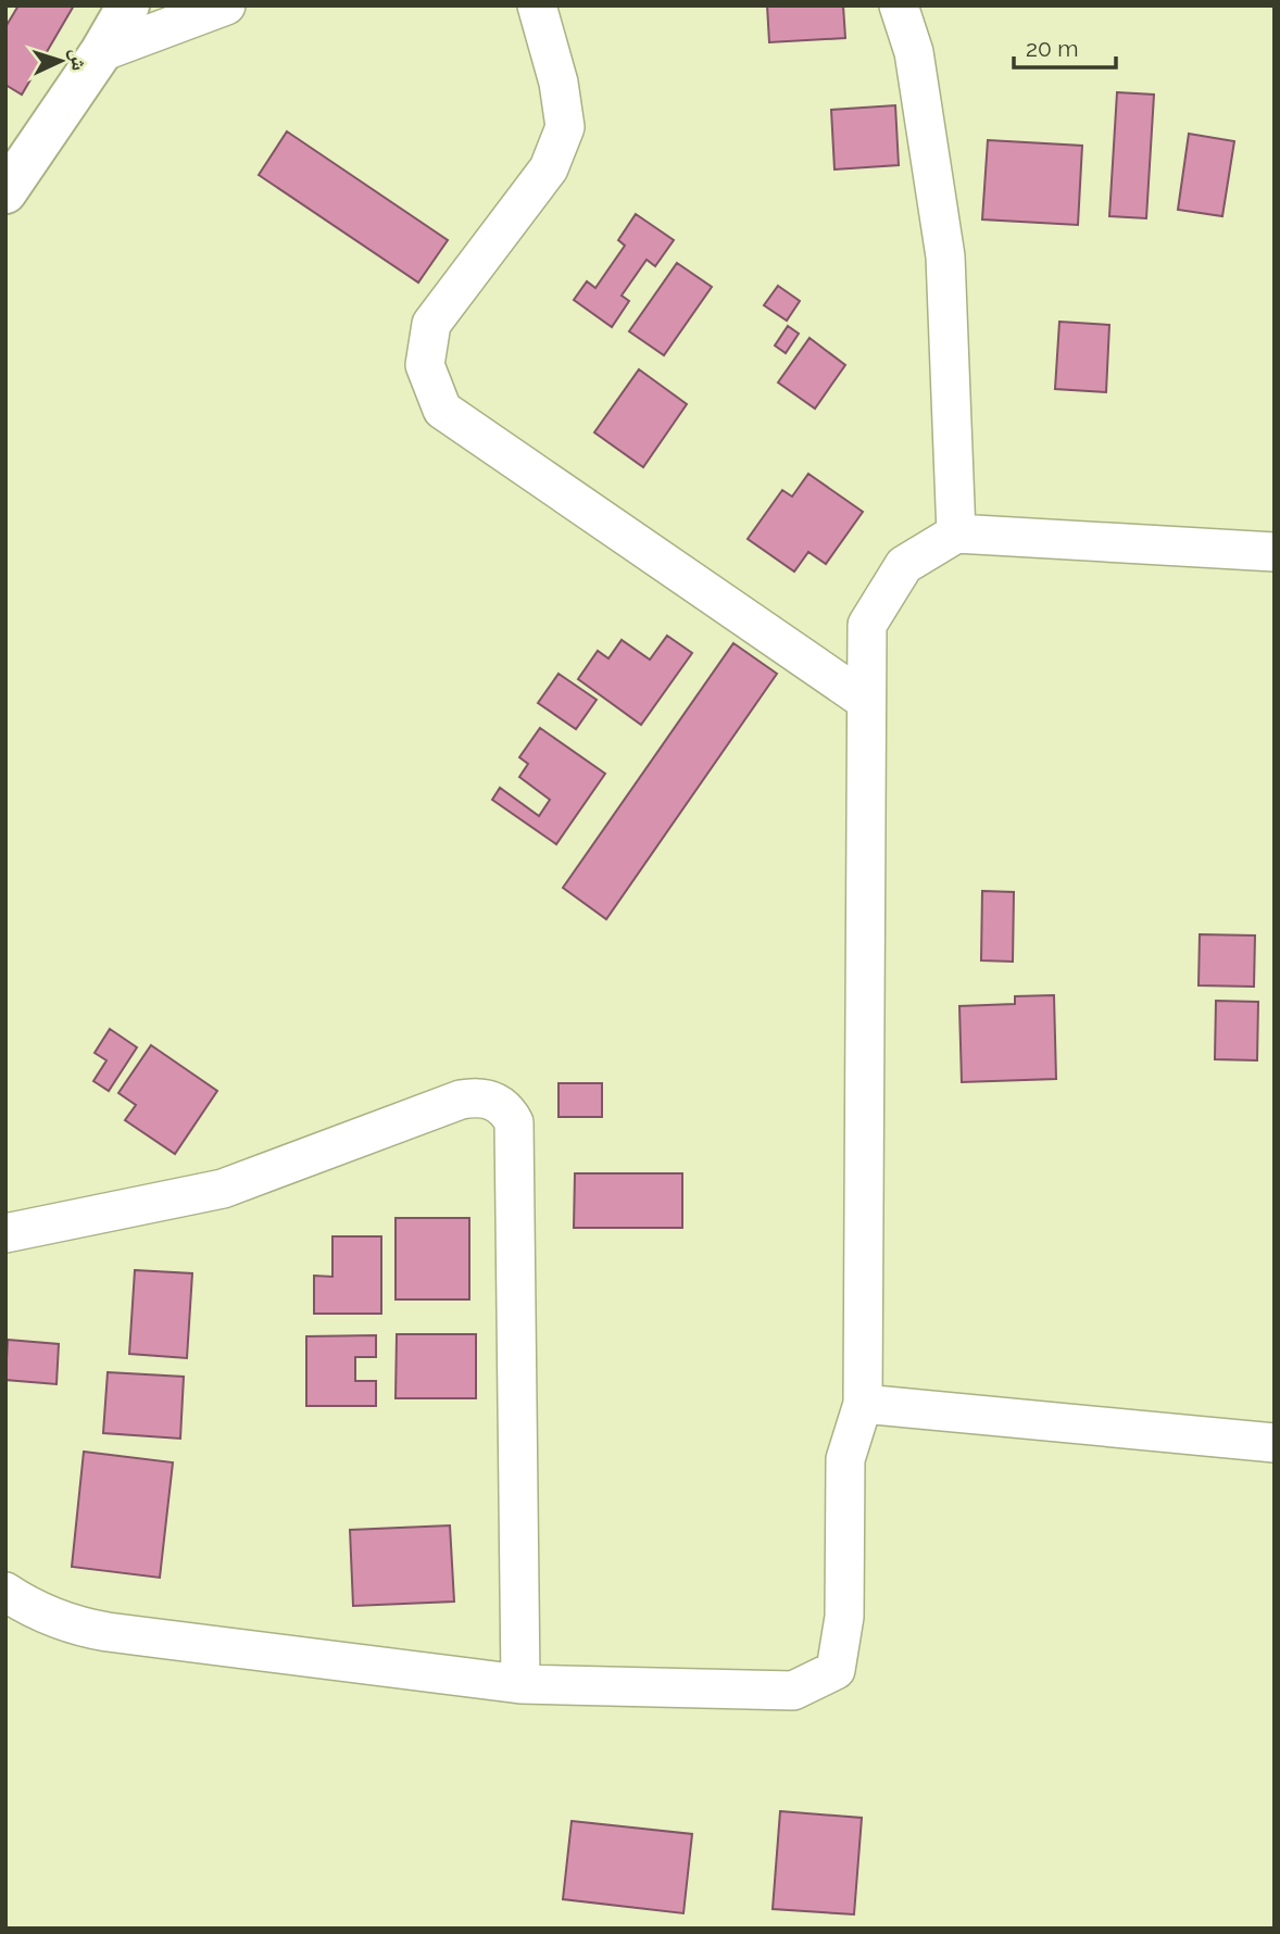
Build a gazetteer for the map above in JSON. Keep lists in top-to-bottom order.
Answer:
{
  "scale_bar": "20 m",
  "north": "right"
}
